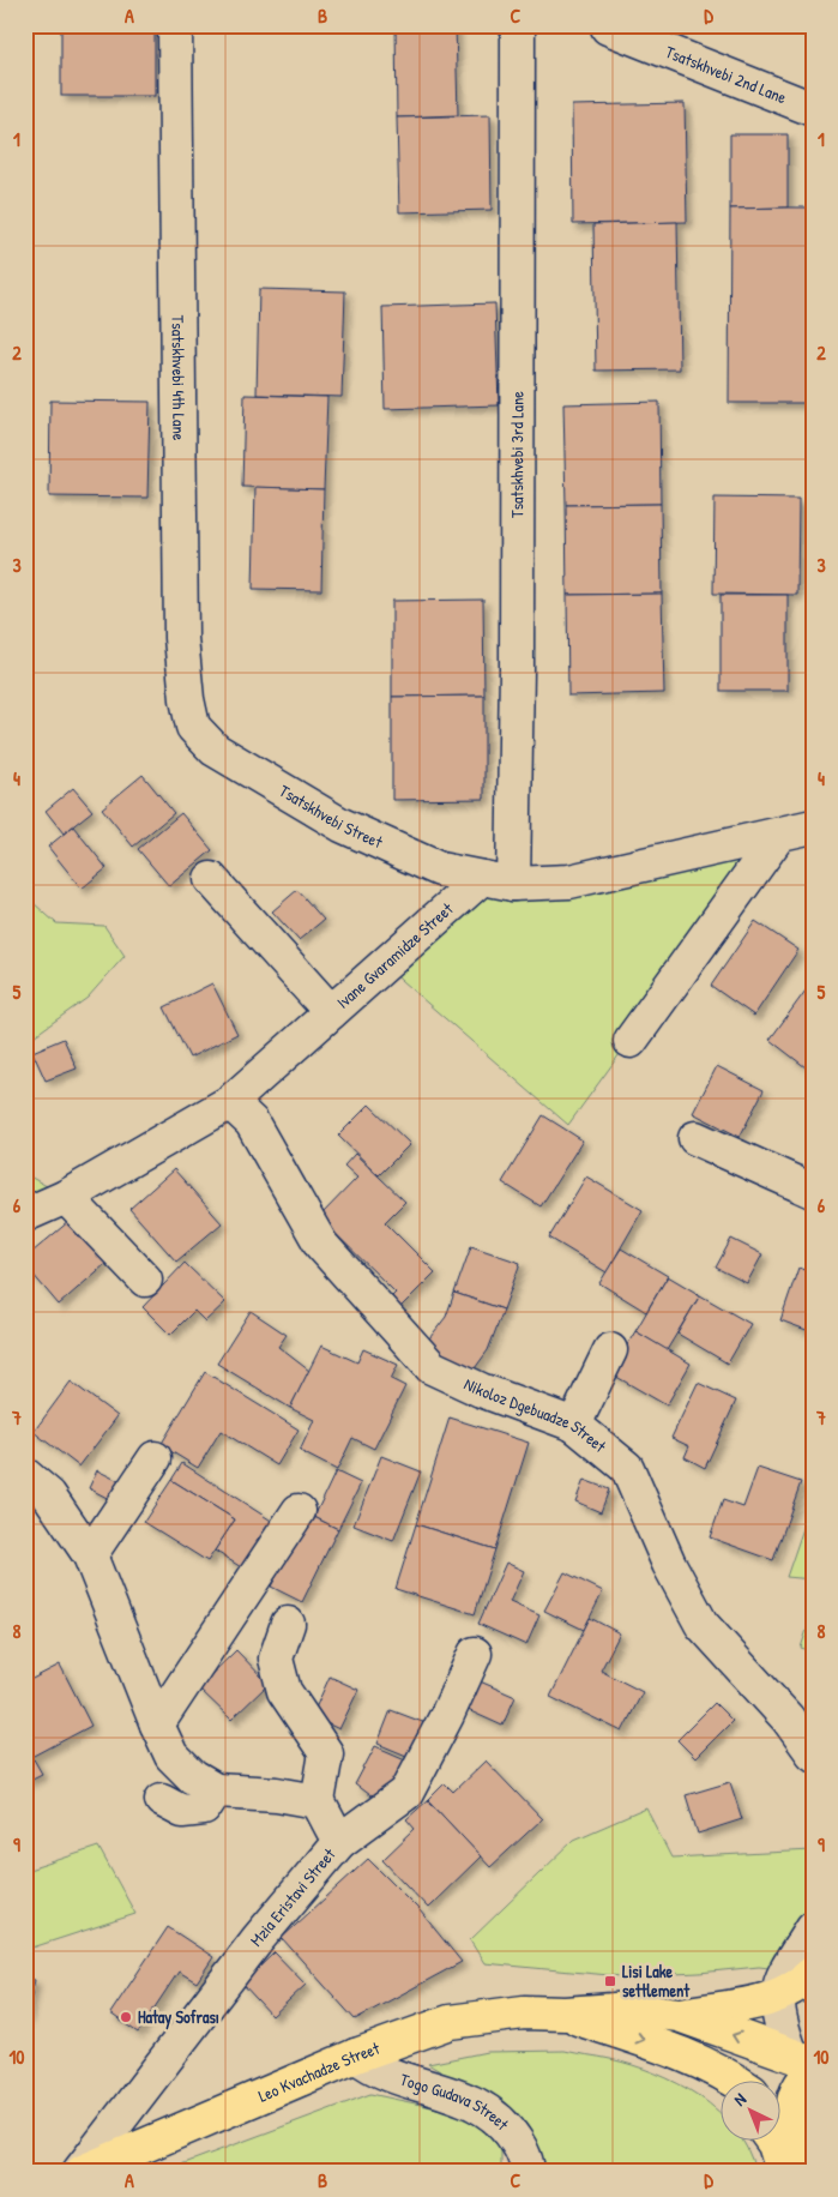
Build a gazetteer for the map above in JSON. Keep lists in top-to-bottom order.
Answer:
{
  "streets": {
    "main road": ["Leo Kvachadze Street"],
    "street": [
      "Tsatskhvebi 2nd Lane",
      "Tsatskhvebi 4th Lane",
      "Tsatskhvebi 3rd Lane",
      "Tsatskhvebi Street",
      "Ivane Gvaramidze Street",
      "Nikoloz Dgebuadze Street",
      "Mzia Eristavi Street",
      "Togo Gudava Street"
    ]
  },
  "crossings": [
    ["Tsatskhvebi 4th Lane", "Tsatskhvebi Street"],
    ["Tsatskhvebi 3rd Lane", "Tsatskhvebi Street"],
    ["Tsatskhvebi 3rd Lane", "Ivane Gvaramidze Street"],
    ["Tsatskhvebi Street", "Ivane Gvaramidze Street"],
    ["Ivane Gvaramidze Street", "Nikoloz Dgebuadze Street"],
    ["Mzia Eristavi Street", "Leo Kvachadze Street"],
    ["Leo Kvachadze Street", "Togo Gudava Street"]
  ],
  "places": {
    "transit": ["Lisi Lake settlement"],
    "other": ["Hatay Sofrası"]
  },
  "north": "top left",
  "grid": {
    "columns": [
      "A",
      "B",
      "C",
      "D"
    ],
    "rows": [
      "1",
      "2",
      "3",
      "4",
      "5",
      "6",
      "7",
      "8",
      "9",
      "10"
    ]
  }
}
